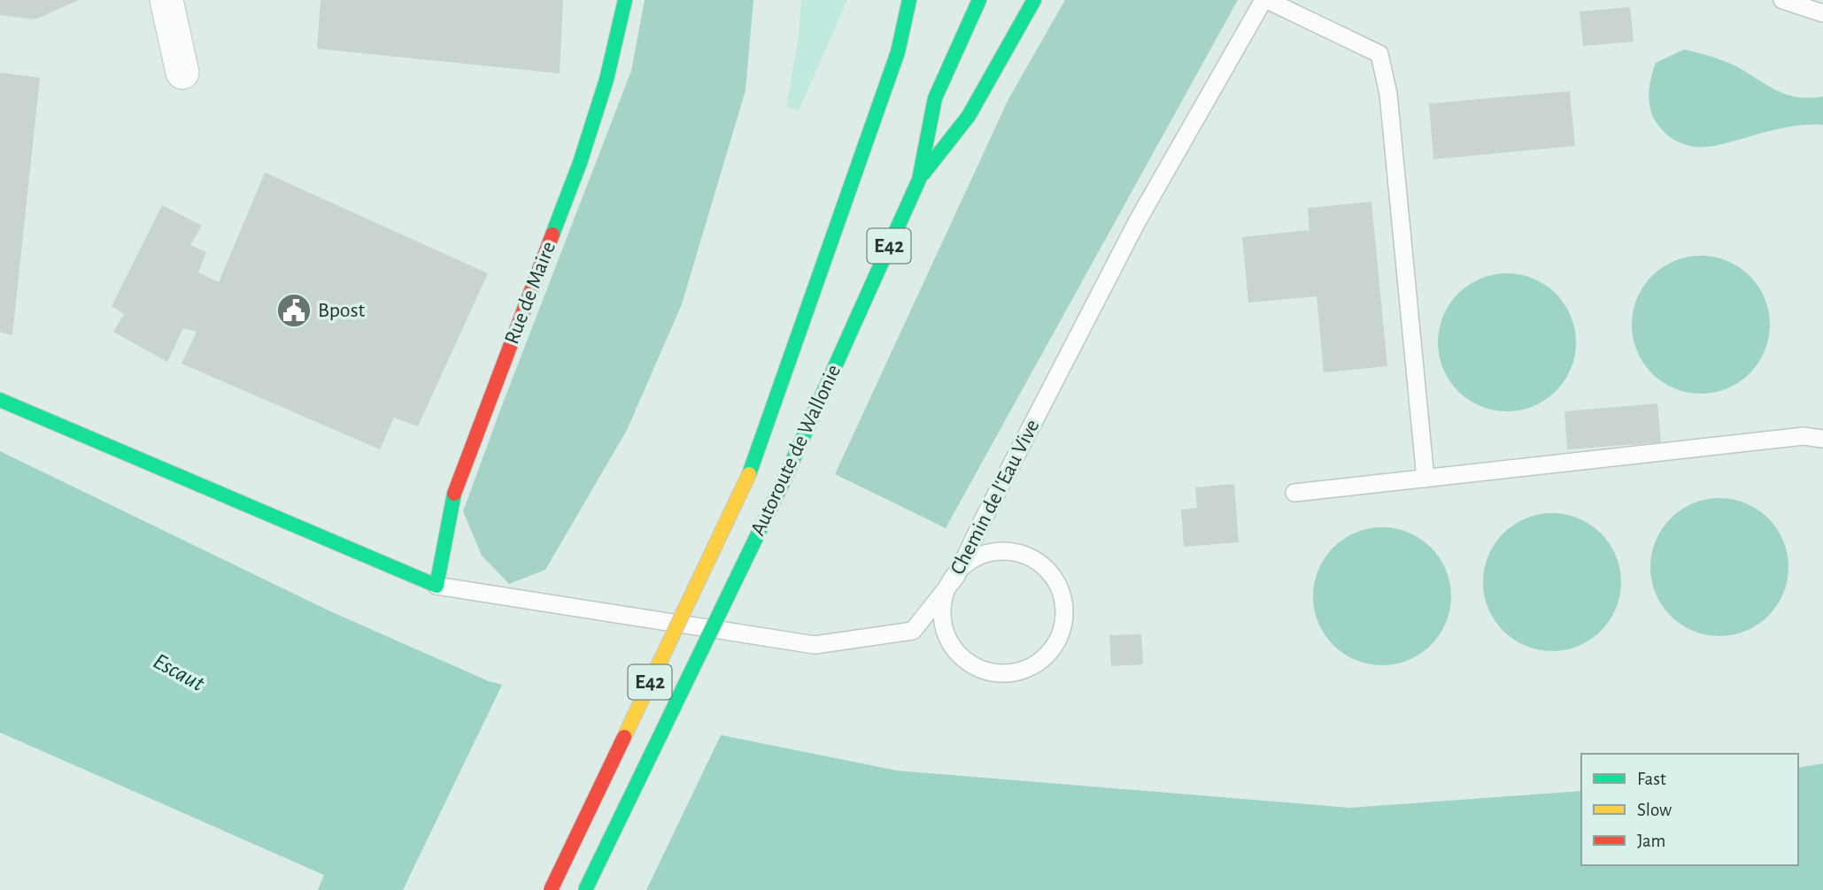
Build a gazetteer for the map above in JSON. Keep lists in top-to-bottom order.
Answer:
{
  "streets": {
    "main road": ["E42", "Rue de Maire", "Autoroute de Wallonie"],
    "lane": ["Chemin de l'Eau Vive"]
  },
  "crossings": [
    ["Rue de Maire", "Chemin de l'Eau Vive"]
  ],
  "water": ["Escaut"],
  "places": {
    "public building": ["Bpost"]
  },
  "legend": ["Fast", "Slow", "Jam"]
}
